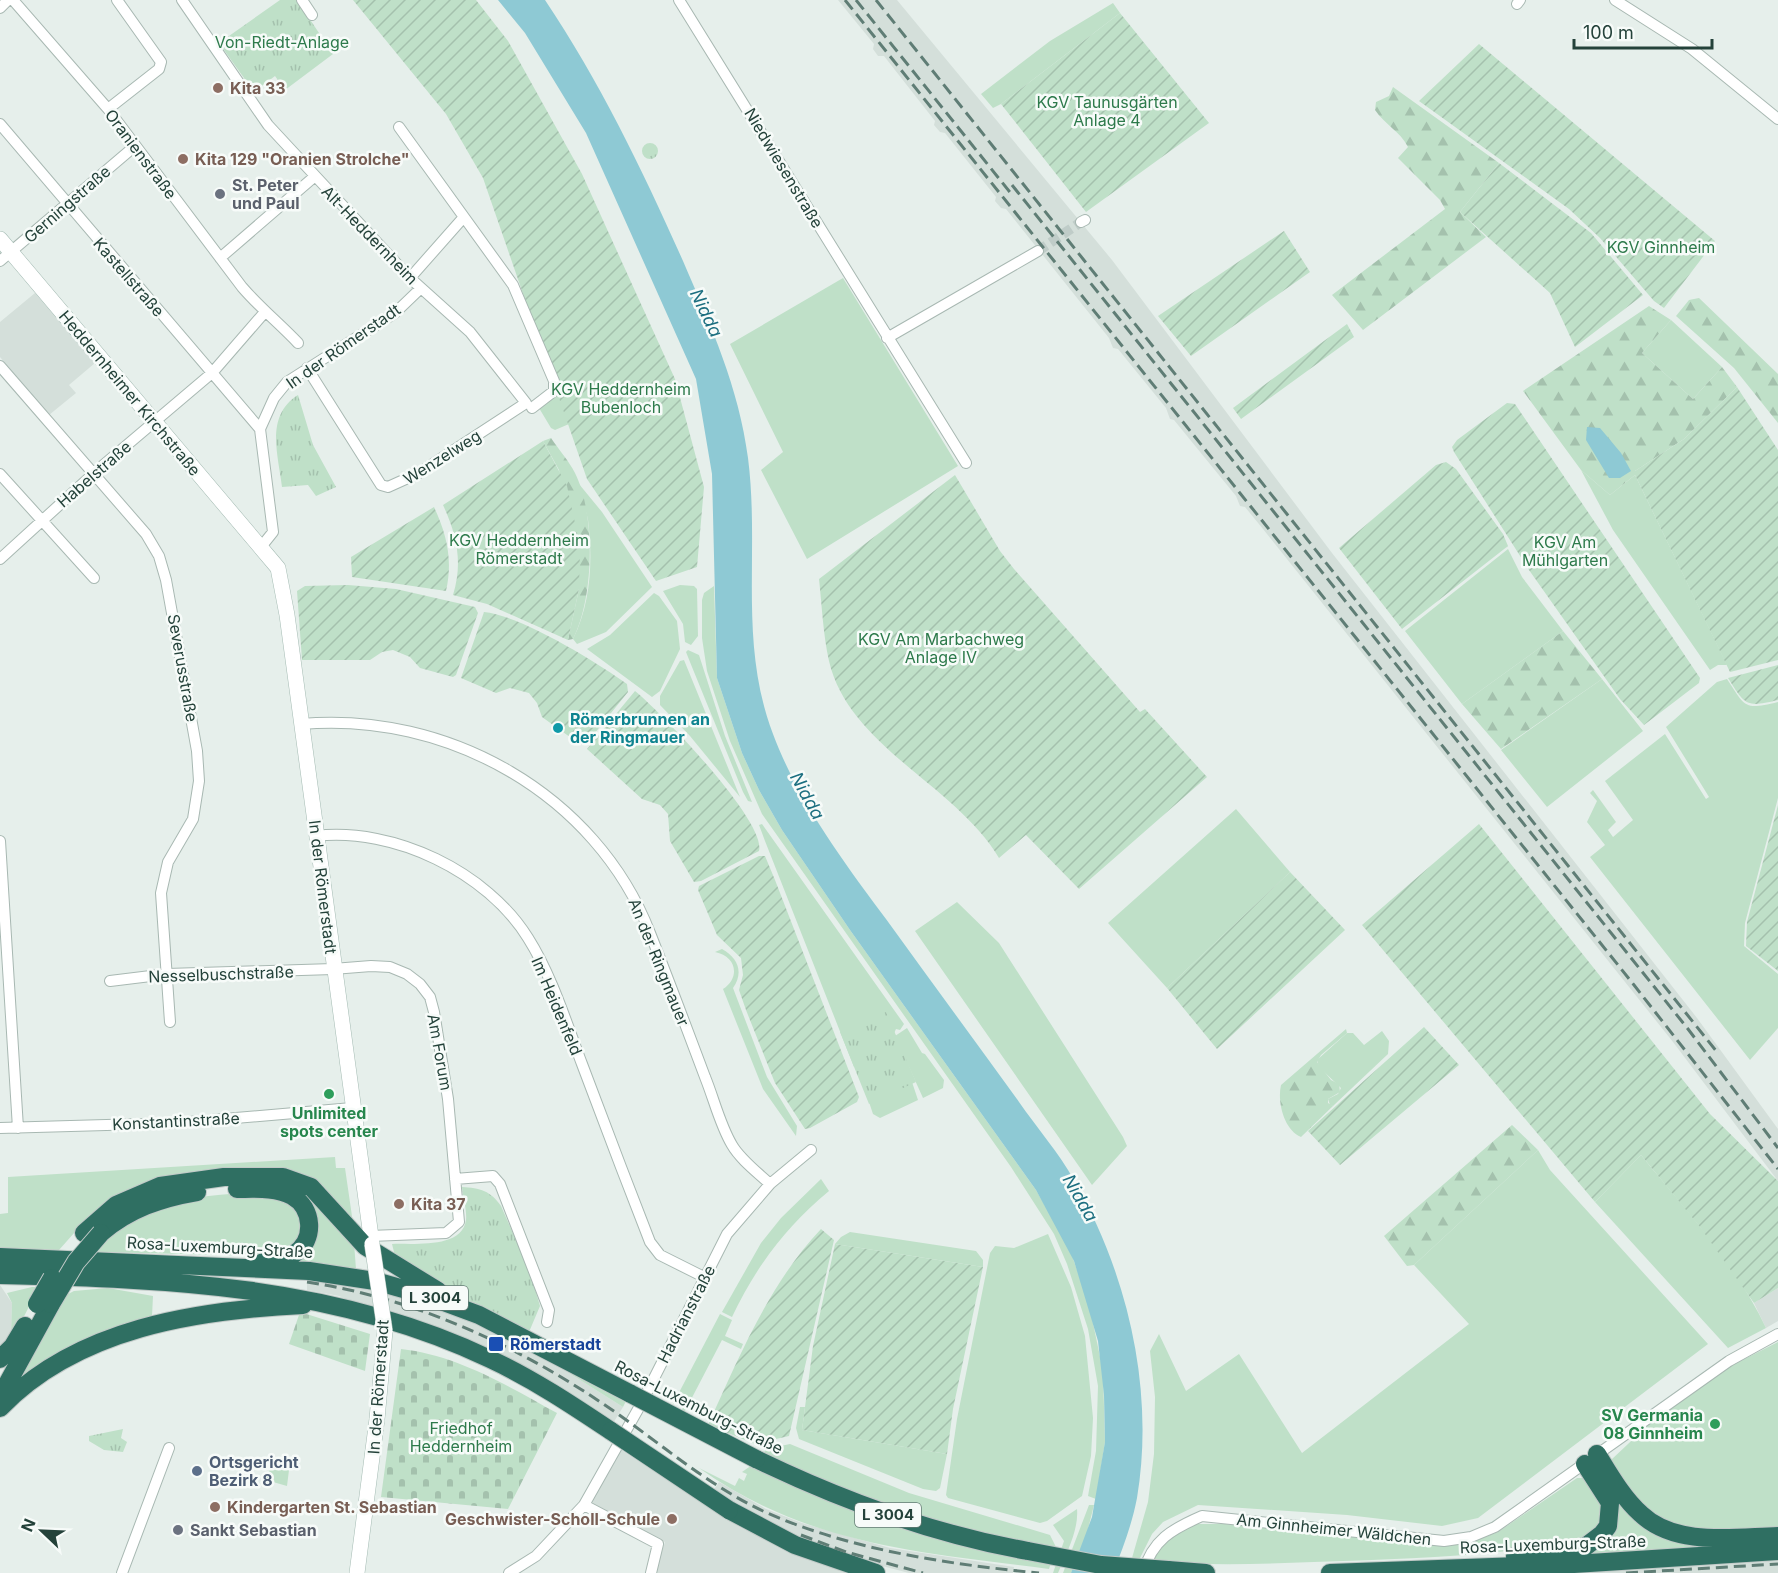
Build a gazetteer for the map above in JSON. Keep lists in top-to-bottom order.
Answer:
{
  "streets": {
    "highway": ["Rosa-Luxemburg-Straße", "L 3004"],
    "street": [
      "Oranienstraße",
      "Niedwiesenstraße",
      "Gerningstraße",
      "Alt-Heddernheim",
      "Kastellstraße",
      "In der Römerstadt",
      "Heddernheimer Kirchstraße",
      "Wenzelweg",
      "Habelstraße",
      "Severusstraße",
      "An der Ringmauer",
      "Nesselbuschstraße",
      "Im Heidenfeld",
      "Am Forum",
      "Konstantinstraße",
      "Hadrianstraße",
      "Am Ginnheimer Wäldchen"
    ]
  },
  "crossings": [
    ["Oranienstraße", "Gerningstraße"],
    ["Oranienstraße", "Habelstraße"],
    ["Gerningstraße", "Kastellstraße"],
    ["Gerningstraße", "Heddernheimer Kirchstraße"],
    ["Alt-Heddernheim", "In der Römerstadt"],
    ["Alt-Heddernheim", "Wenzelweg"],
    ["Kastellstraße", "In der Römerstadt"],
    ["Kastellstraße", "Habelstraße"],
    ["In der Römerstadt", "Heddernheimer Kirchstraße"],
    ["In der Römerstadt", "Wenzelweg"],
    ["In der Römerstadt", "An der Ringmauer"],
    ["In der Römerstadt", "Nesselbuschstraße"],
    ["In der Römerstadt", "Im Heidenfeld"],
    ["In der Römerstadt", "Am Forum"],
    ["In der Römerstadt", "Konstantinstraße"],
    ["Heddernheimer Kirchstraße", "Habelstraße"],
    ["Habelstraße", "Severusstraße"],
    ["Severusstraße", "Nesselbuschstraße"],
    ["An der Ringmauer", "Hadrianstraße"],
    ["Nesselbuschstraße", "Am Forum"],
    ["Im Heidenfeld", "Hadrianstraße"]
  ],
  "water": ["Nidda"],
  "parks": [
    "Von-Riedt-Anlage",
    "KGV Taunusgärten Anlage 4",
    "KGV Ginnheim",
    "KGV Heddernheim Bubenloch",
    "KGV Heddernheim Römerstadt",
    "KGV Am Mühlgarten",
    "KGV Am Marbachweg Anlage IV",
    "Friedhof Heddernheim"
  ],
  "places": {
    "other": [
      "Kita 33",
      "Kita 129 \"Oranien Strolche\"",
      "St. Peter und Paul",
      "Römerbrunnen an der Ringmauer",
      "Unlimited spots center",
      "Kita 37",
      "SV Germania 08 Ginnheim",
      "Ortsgericht Bezirk 8",
      "Kindergarten St. Sebastian",
      "Geschwister-Scholl-Schule",
      "Sankt Sebastian"
    ],
    "transit": ["Römerstadt"]
  },
  "scale_bar": "100 m",
  "north": "top left"
}
